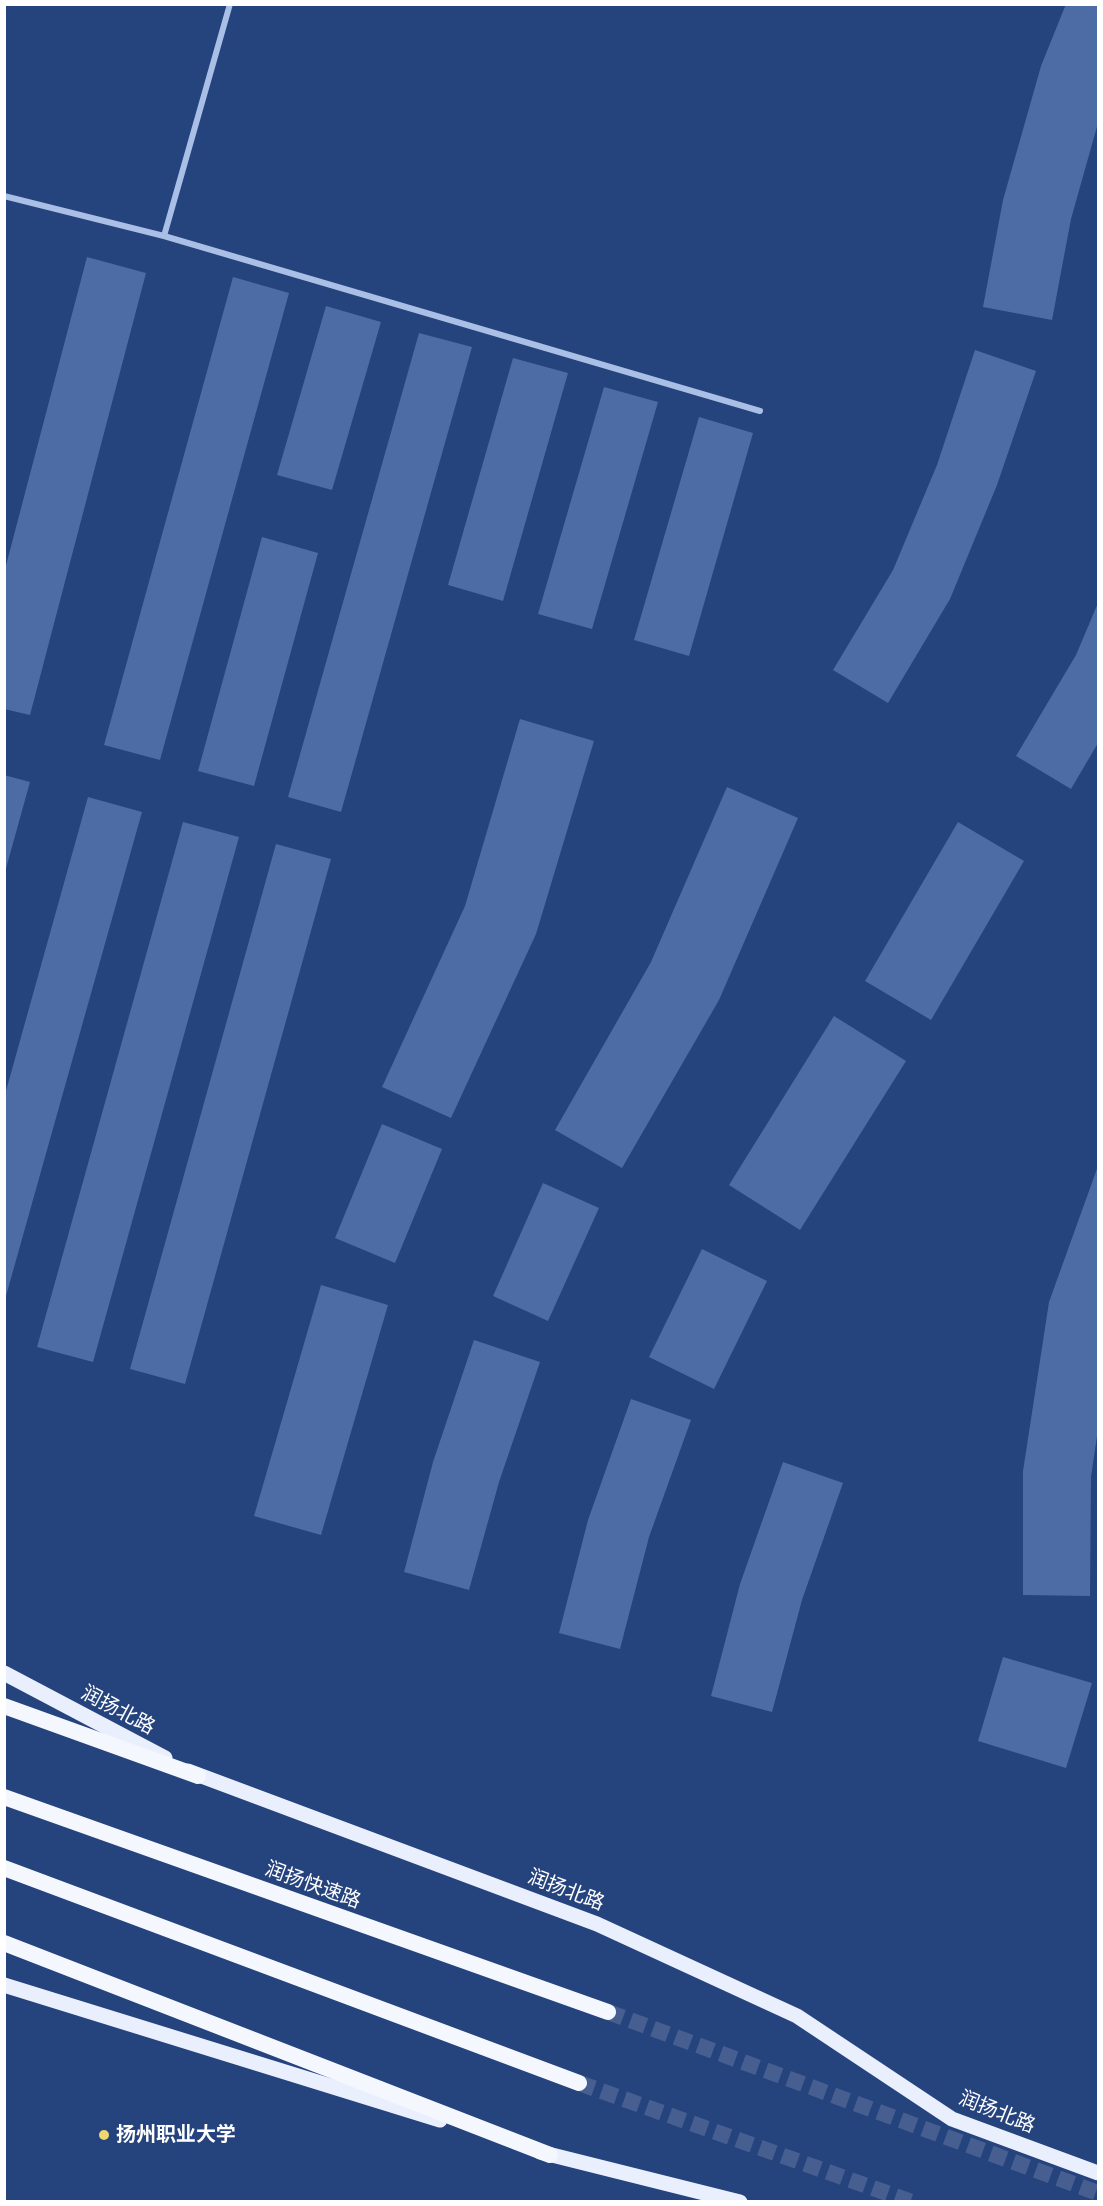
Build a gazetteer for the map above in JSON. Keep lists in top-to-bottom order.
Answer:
{
  "streets": {
    "highway": ["润扬快速路"],
    "main road": ["润扬北路"]
  },
  "places": ["扬州职业大学"]
}
